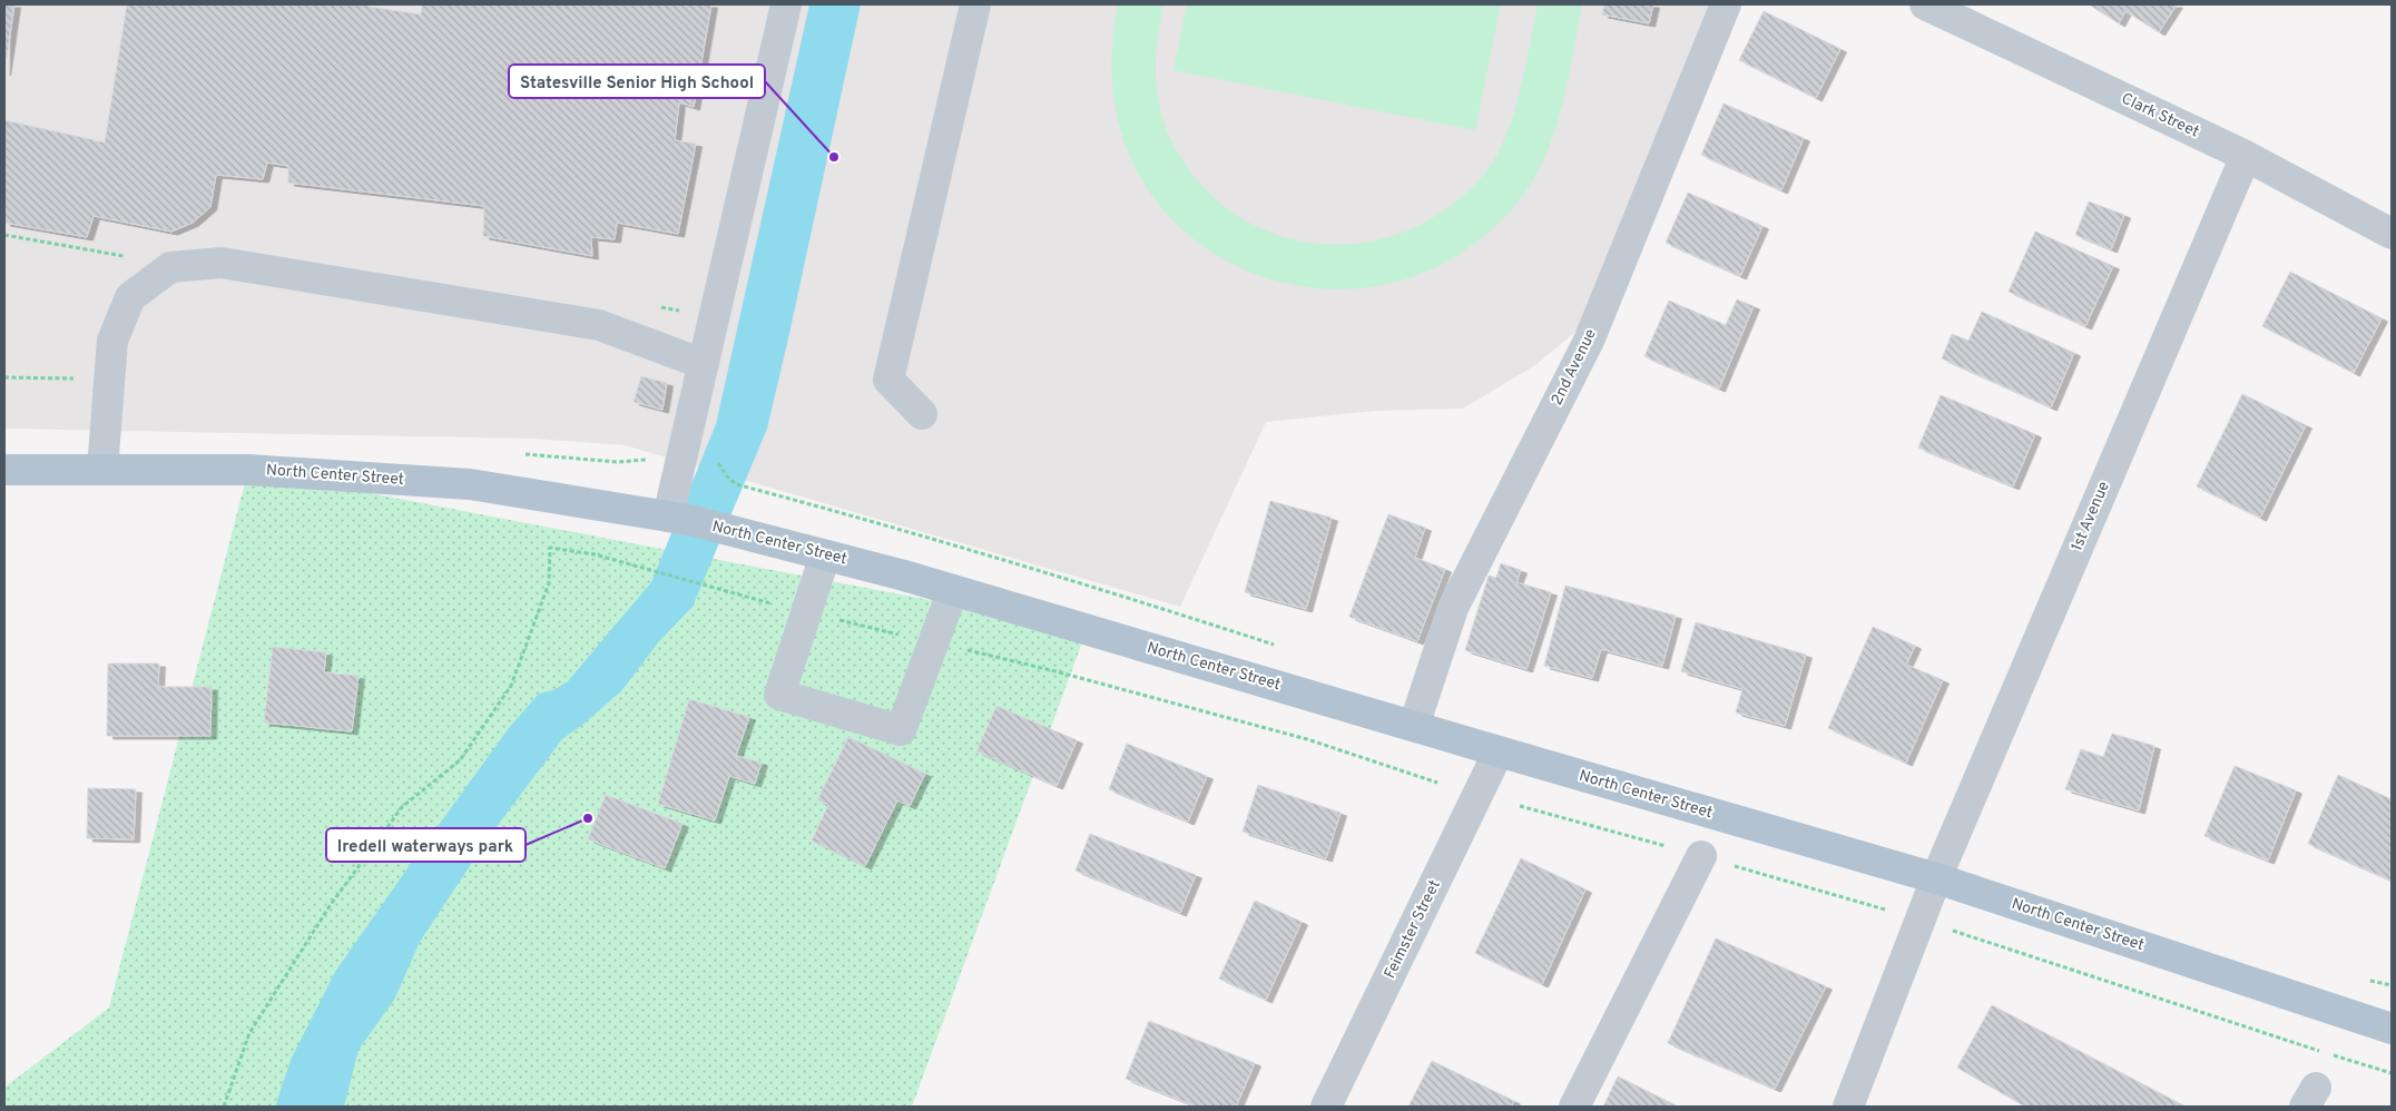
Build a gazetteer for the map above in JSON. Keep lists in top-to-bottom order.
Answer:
{
  "streets": {
    "main road": ["North Center Street"],
    "street": [
      "Clark Street",
      "2nd Avenue",
      "1st Avenue",
      "Feimster Street"
    ]
  },
  "crossings": [
    ["Clark Street", "1st Avenue"],
    ["2nd Avenue", "North Center Street"],
    ["North Center Street", "1st Avenue"],
    ["North Center Street", "Feimster Street"]
  ],
  "places": ["Statesville Senior High School", "Iredell waterways park"]
}
